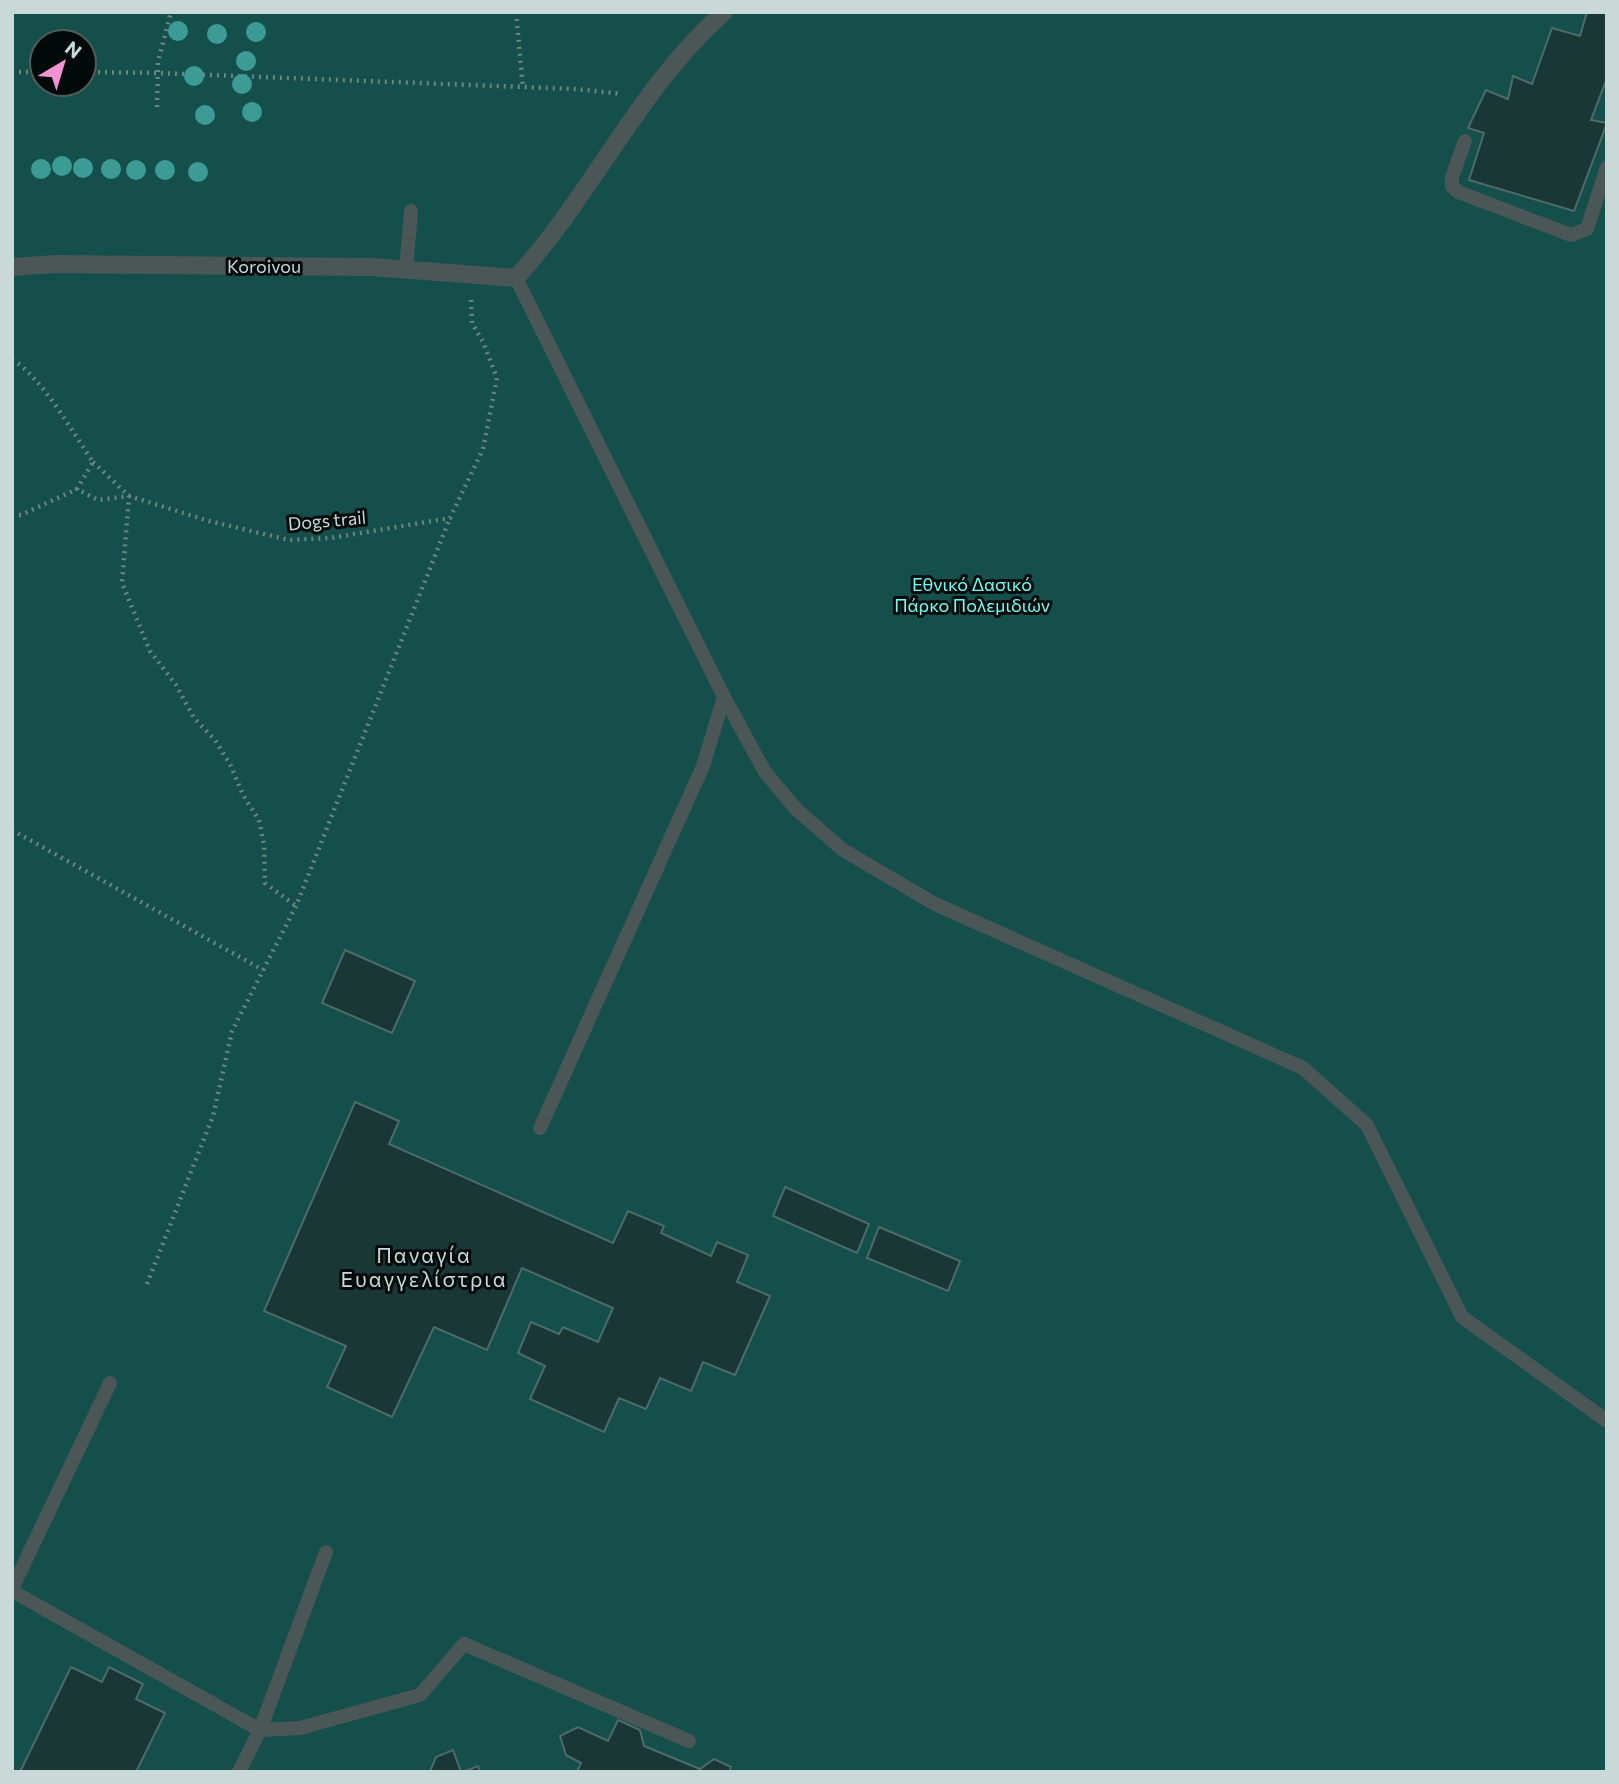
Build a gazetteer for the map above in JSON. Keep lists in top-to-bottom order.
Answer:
{
  "streets": {
    "street": ["Koroivou"],
    "path": ["Dogs trail"]
  },
  "districts": ["Παναγία Ευαγγελίστρια"],
  "parks": ["Εθνικό Δασικό Πάρκο Πολεμιδιών"],
  "north": "top right"
}
